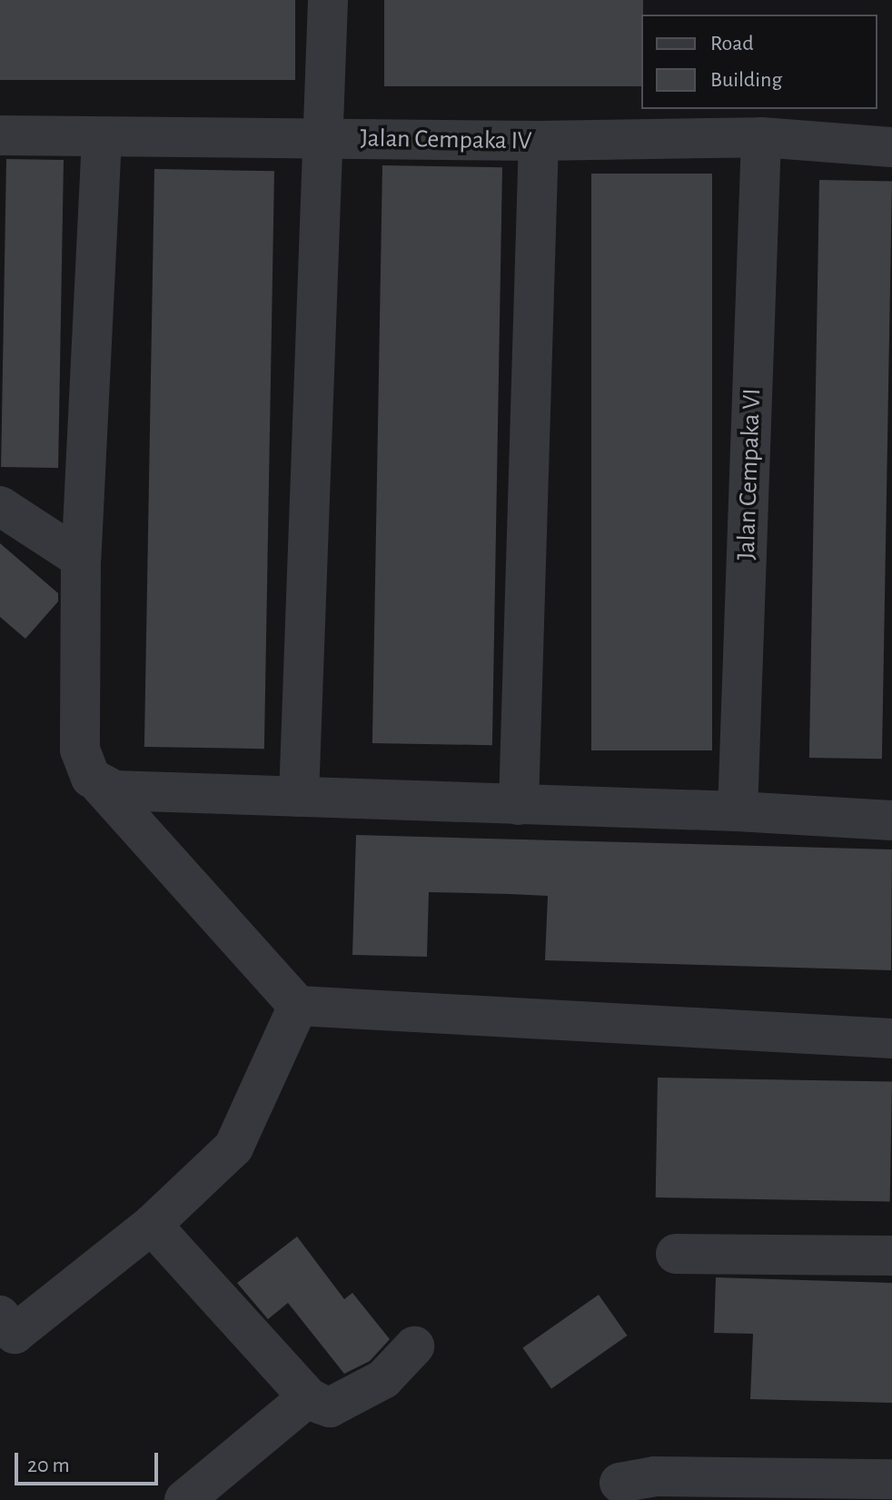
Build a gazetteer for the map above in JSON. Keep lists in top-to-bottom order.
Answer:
{
  "streets": {
    "street": ["Jalan Cempaka IV", "Jalan Cempaka VI"]
  },
  "crossings": [
    ["Jalan Cempaka IV", "Jalan Cempaka VI"]
  ],
  "legend": ["Road", "Building"],
  "scale_bar": "20 m"
}
